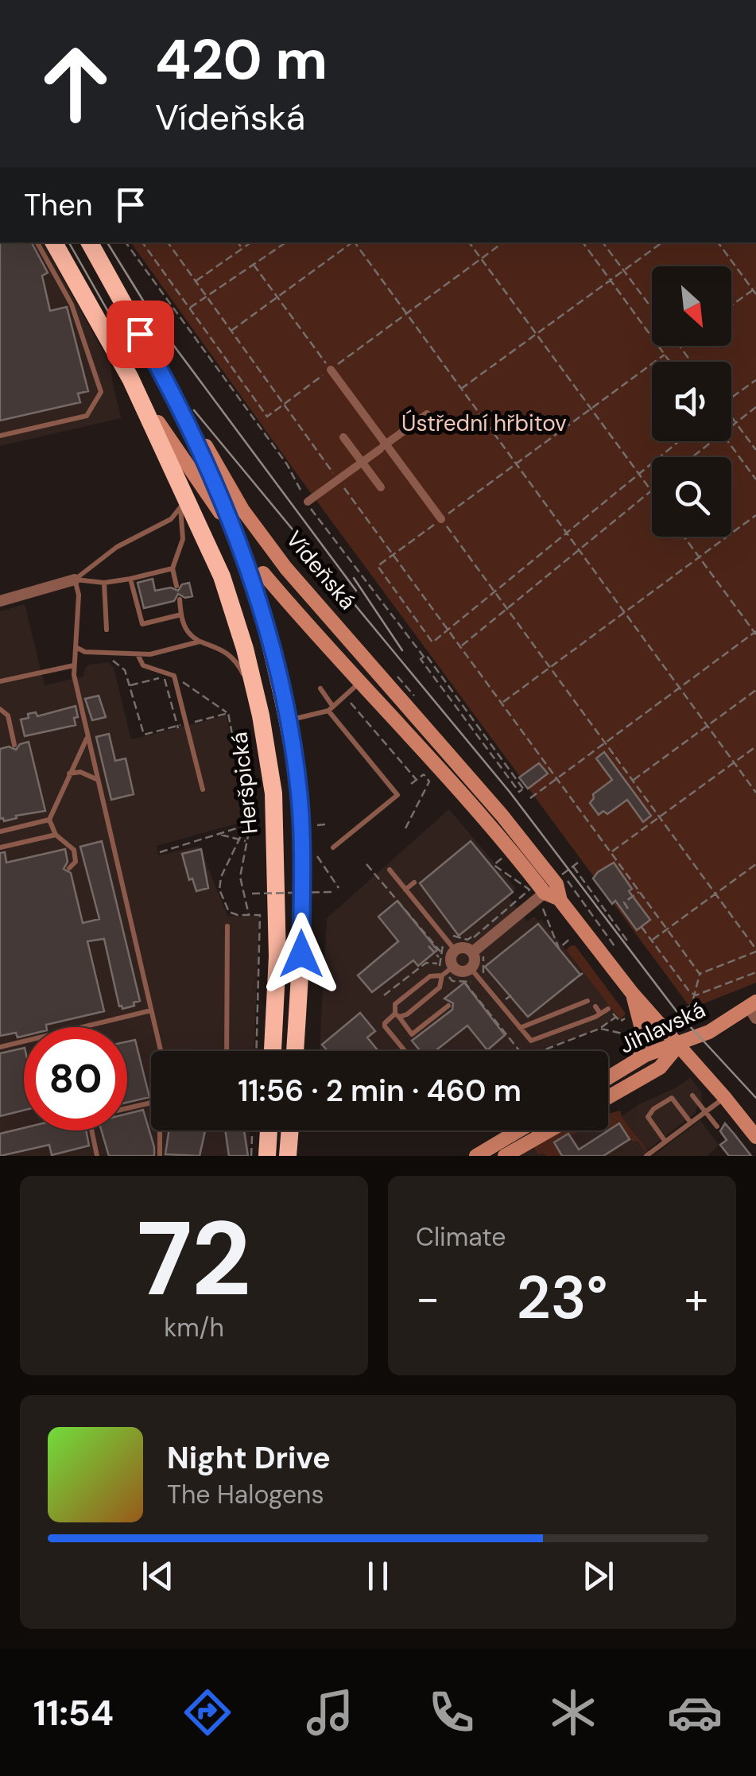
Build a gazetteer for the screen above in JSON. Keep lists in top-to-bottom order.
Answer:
{
  "streets": {
    "highway": ["Vídeňská", "Heršpická"],
    "main road": ["Jihlavská"]
  },
  "crossings": [
    ["Vídeňská", "Jihlavská"]
  ],
  "parks": ["Ústřední hřbitov"],
  "north": "bottom right",
  "page": {
    "turn": ["420 m", "Vídeňská"],
    "then": "Then",
    "limit": "80",
    "trip": "11:56 · 2 min · 460 m",
    "tile": [
      ["72", "km/h"],
      "Climate"
    ],
    "heat": ["−", "23°", "+"],
    "song": ["Night Drive", "The Halogens"],
    "tabs": "11:54"
  }
}
